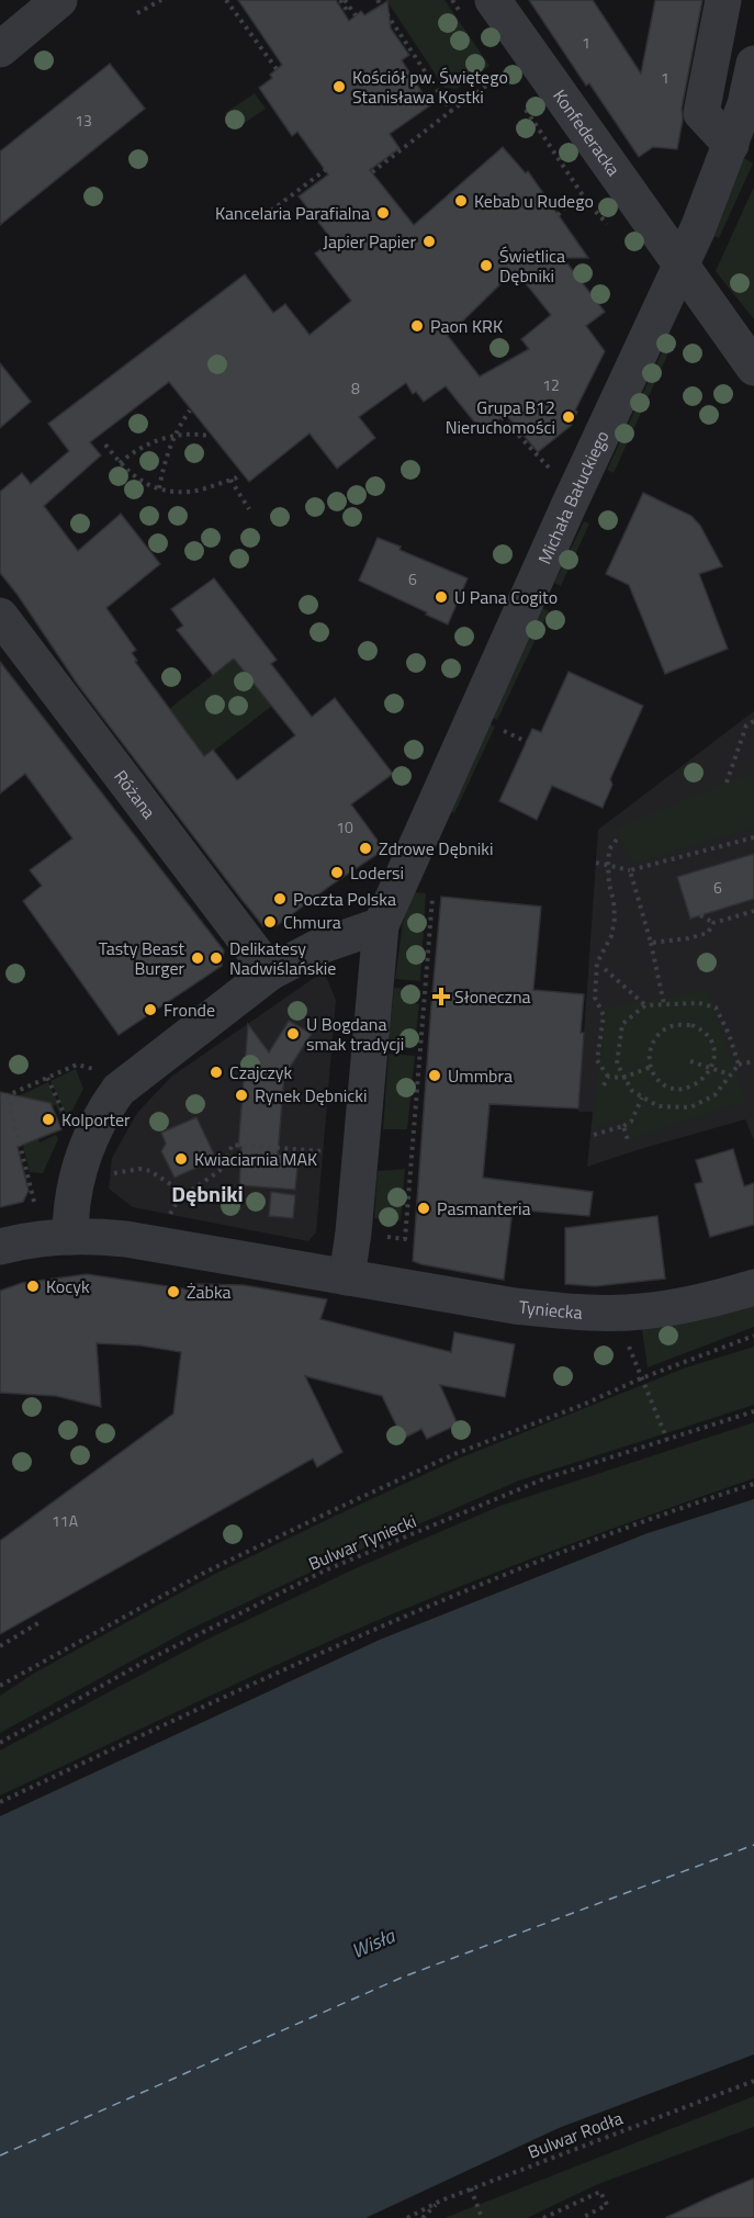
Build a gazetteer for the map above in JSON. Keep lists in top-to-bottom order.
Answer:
{
  "streets": {
    "street": [
      "Konfederacka",
      "Michała Bałuckiego",
      "Różana",
      "Tyniecka"
    ],
    "path": ["Bulwar Tyniecki", "Bulwar Rodła"]
  },
  "crossings": [
    ["Konfederacka", "Michała Bałuckiego"]
  ],
  "districts": ["Dębniki"],
  "water": ["Wisła"],
  "places": {
    "other": [
      "Kościół pw. Świętego Stanisława Kostki",
      "Kebab u Rudego",
      "Kancelaria Parafialna",
      "Japier Papier",
      "Świetlica Dębniki",
      "Paon KRK",
      "Grupa B12 Nieruchomości",
      "U Pana Cogito",
      "Zdrowe Dębniki",
      "Lodersi",
      "Poczta Polska",
      "Chmura",
      "Tasty Beast Burger",
      "Delikatesy Nadwiślańskie",
      "Fronde",
      "U Bogdana smak tradycji",
      "Czajczyk",
      "Ummbra",
      "Rynek Dębnicki",
      "Kolporter",
      "Kwiaciarnia MAK",
      "Pasmanteria",
      "Kocyk",
      "Żabka"
    ],
    "health": ["Słoneczna"]
  },
  "house_numbers": [
    "1",
    "1",
    "13",
    "12",
    "8",
    "6",
    "10",
    "6",
    "11A"
  ]
}
